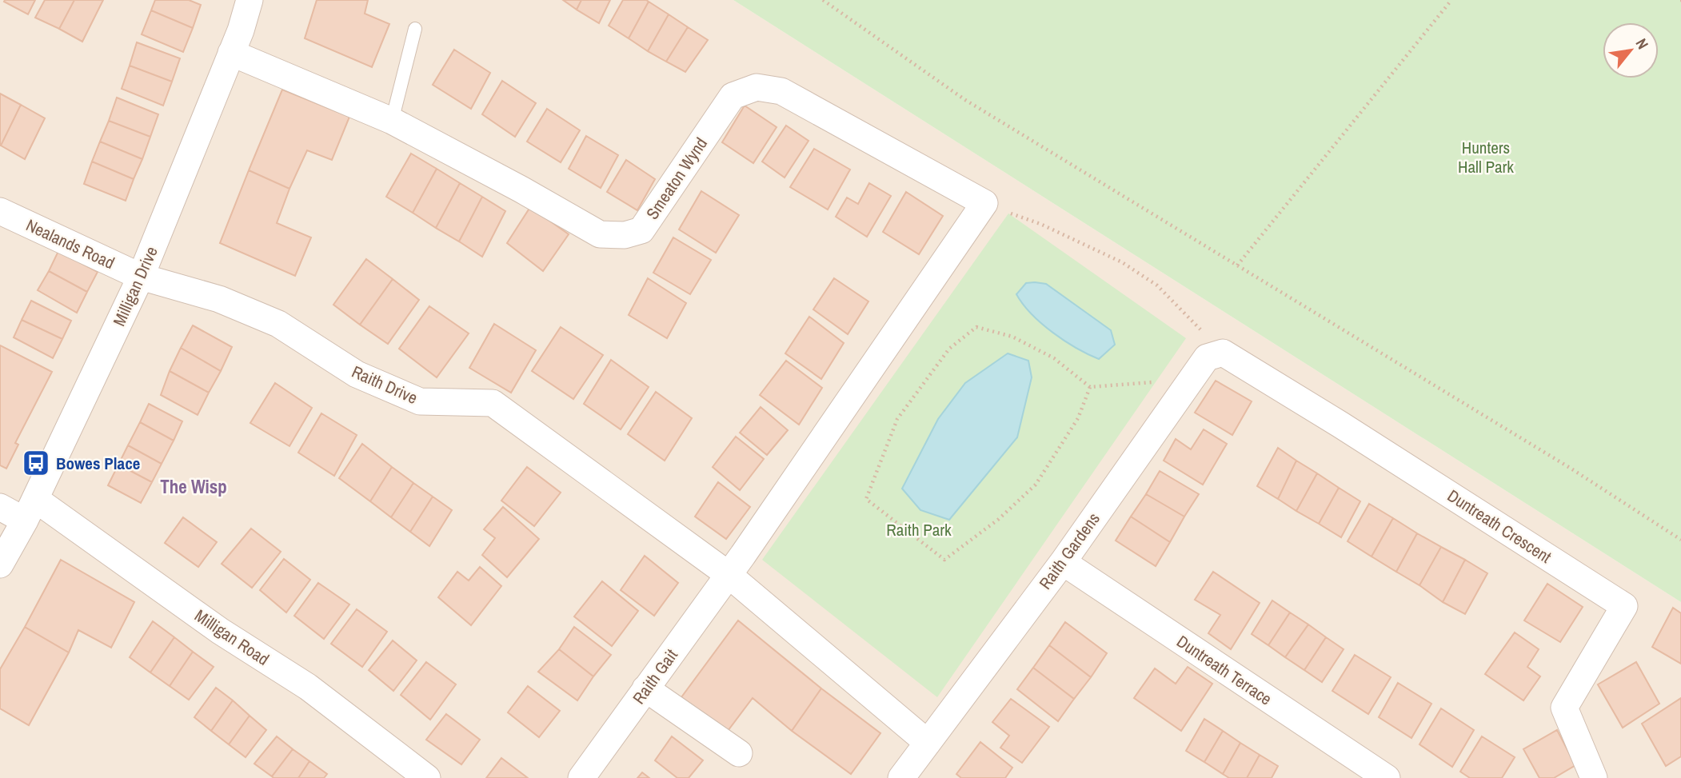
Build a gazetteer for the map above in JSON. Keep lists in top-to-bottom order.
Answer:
{
  "streets": {
    "street": [
      "Smeaton Wynd",
      "Nealands Road",
      "Milligan Drive",
      "Raith Drive",
      "Duntreath Crescent",
      "Raith Gardens",
      "Milligan Road",
      "Duntreath Terrace",
      "Raith Gait"
    ]
  },
  "crossings": [
    ["Smeaton Wynd", "Milligan Drive"],
    ["Nealands Road", "Milligan Drive"],
    ["Nealands Road", "Raith Drive"],
    ["Milligan Drive", "Raith Drive"],
    ["Milligan Drive", "Milligan Road"],
    ["Raith Drive", "Raith Gardens"],
    ["Raith Drive", "Raith Gait"],
    ["Duntreath Crescent", "Raith Gardens"],
    ["Raith Gardens", "Duntreath Terrace"]
  ],
  "districts": ["The Wisp"],
  "parks": ["Hunters Hall Park", "Raith Park"],
  "places": {
    "bus stop": ["Bowes Place"]
  },
  "north": "top right"
}
